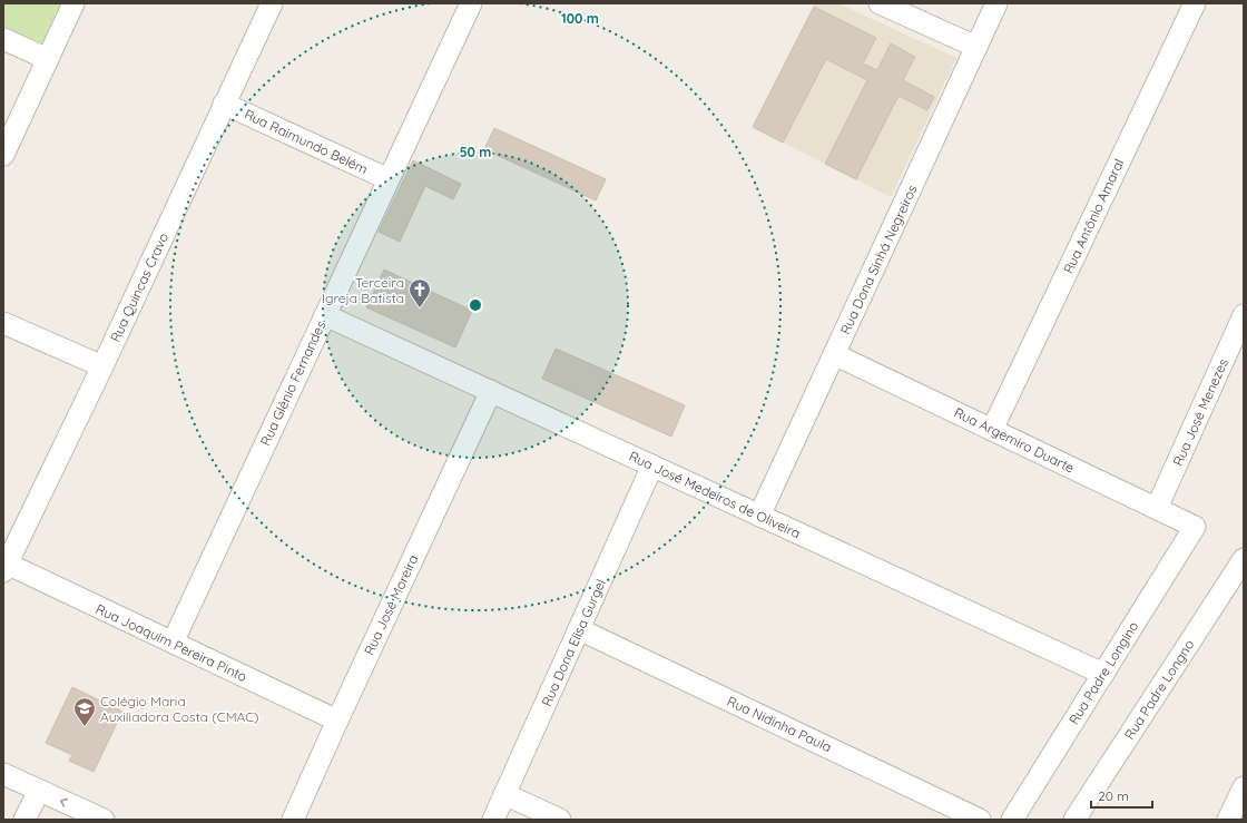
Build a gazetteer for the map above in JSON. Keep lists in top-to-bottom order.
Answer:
{
  "streets": {
    "street": [
      "Rua Raimundo Belém",
      "Rua Antônio Amaral",
      "Rua Dona Sinhá Negreiros",
      "Rua Quincas Cravo",
      "Rua Glênio Fernandes",
      "Rua José Menezes",
      "Rua Argemiro Duarte",
      "Rua José Medeiros de Oliveira",
      "Rua José Moreira",
      "Rua Joaquim Pereira Pinto",
      "Rua Dona Elisa Gurgel",
      "Rua Padre Longino",
      "Rua Padre Longno",
      "Rua Nidinha Paula"
    ]
  },
  "crossings": [
    ["Rua Raimundo Belém", "Rua Quincas Cravo"],
    ["Rua Raimundo Belém", "Rua Glênio Fernandes"],
    ["Rua Antônio Amaral", "Rua Argemiro Duarte"],
    ["Rua Dona Sinhá Negreiros", "Rua Argemiro Duarte"],
    ["Rua Dona Sinhá Negreiros", "Rua José Medeiros de Oliveira"],
    ["Rua Quincas Cravo", "Rua Joaquim Pereira Pinto"],
    ["Rua Glênio Fernandes", "Rua José Medeiros de Oliveira"],
    ["Rua Glênio Fernandes", "Rua Joaquim Pereira Pinto"],
    ["Rua José Menezes", "Rua Argemiro Duarte"],
    ["Rua Argemiro Duarte", "Rua Padre Longino"],
    ["Rua José Medeiros de Oliveira", "Rua José Moreira"],
    ["Rua José Medeiros de Oliveira", "Rua Dona Elisa Gurgel"],
    ["Rua José Medeiros de Oliveira", "Rua Padre Longino"],
    ["Rua José Moreira", "Rua Joaquim Pereira Pinto"],
    ["Rua Dona Elisa Gurgel", "Rua Nidinha Paula"]
  ],
  "places": {
    "church": ["Terceira Igreja Batista"],
    "school or university": ["Colégio Maria Auxiliadora Costa (CMAC)"]
  },
  "scale_bar": "20 m",
  "rings": ["100 m", "50 m"]
}
